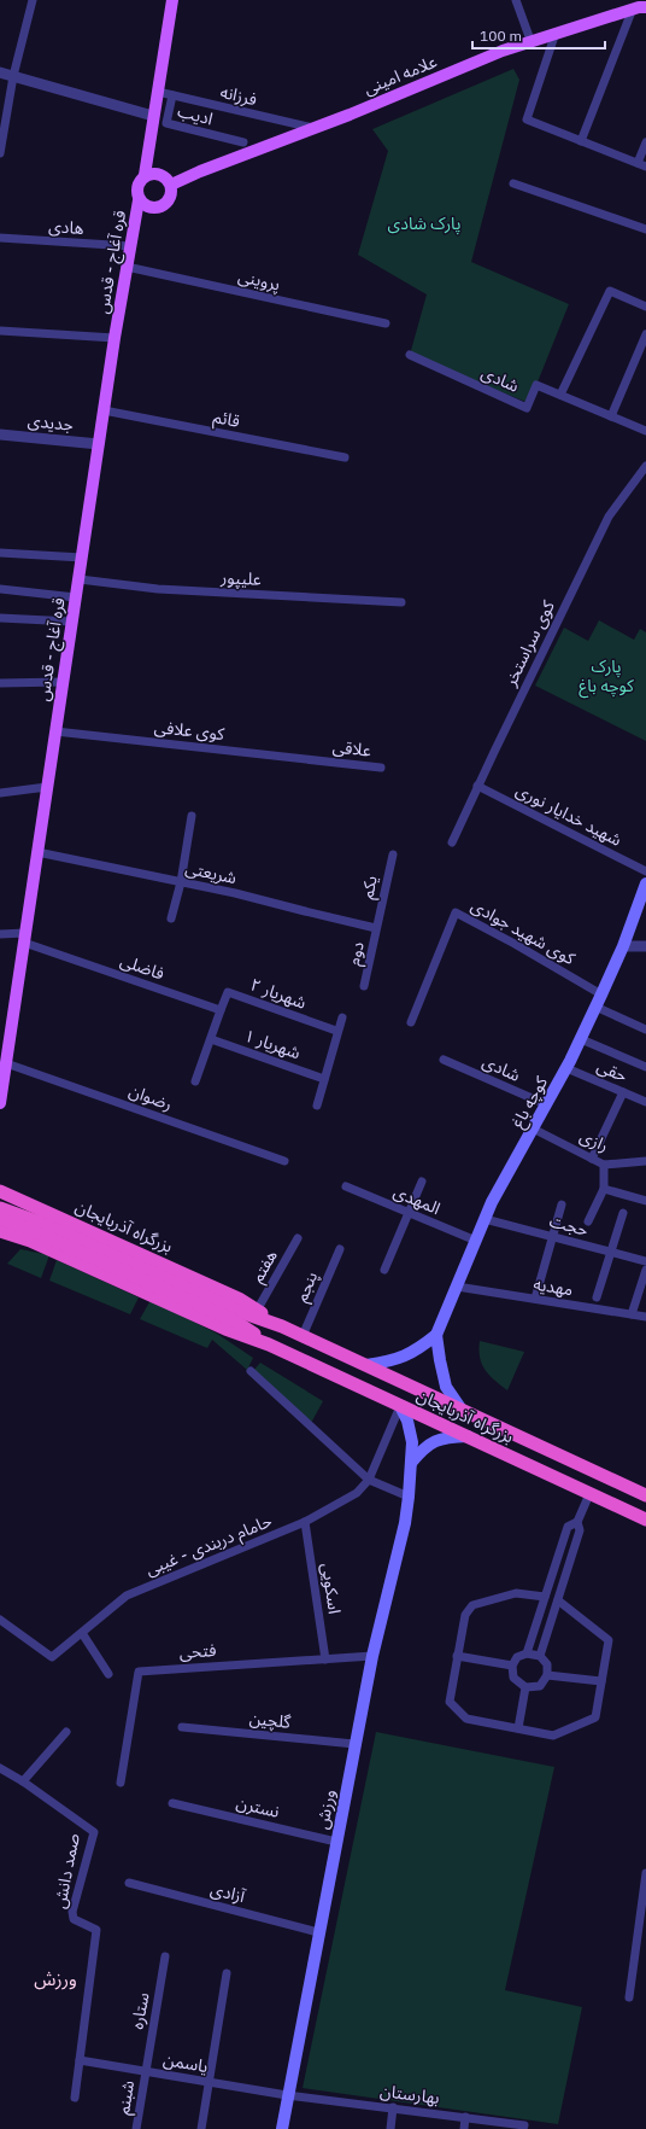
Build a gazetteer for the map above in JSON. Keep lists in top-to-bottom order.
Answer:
{
  "streets": {
    "highway": ["بزرگراه آذربایجان"],
    "main road": [
      "علامه امینی",
      "قره آغاج - قدس",
      "کوچه باغ",
      "ورزش"
    ],
    "street": [
      "فرزانه",
      "ادیب",
      "هادی",
      "پروینی",
      "شادی",
      "قائم",
      "جدیدی",
      "علیپور",
      "کوی سراستخر",
      "کوی علافی",
      "علاقی",
      "شهید خدایار نوری",
      "شریعتی",
      "یکم",
      "کوی شهید جوادی",
      "دوم",
      "فاضلی",
      "شهریار ۲",
      "شهریار ۱",
      "حقی",
      "رضوان",
      "رازی",
      "المهدی",
      "حجت",
      "هفتم",
      "پنجم",
      "مهدیه",
      "حامام دربندی - غیبی",
      "اسکویی",
      "فتحی",
      "گلچین",
      "نسترن",
      "صمد دانش",
      "آزادی",
      "ستاره",
      "یاسمن",
      "بهارستان",
      "شبنم"
    ]
  },
  "crossings": [
    ["علامه امینی", "فرزانه"],
    ["علامه امینی", "قره آغاج - قدس"],
    ["فرزانه", "ادیب"],
    ["هادی", "قره آغاج - قدس"],
    ["قره آغاج - قدس", "پروینی"],
    ["قره آغاج - قدس", "قائم"],
    ["قره آغاج - قدس", "جدیدی"],
    ["قره آغاج - قدس", "علیپور"],
    ["قره آغاج - قدس", "کوی علافی"],
    ["قره آغاج - قدس", "شریعتی"],
    ["قره آغاج - قدس", "فاضلی"],
    ["قره آغاج - قدس", "رضوان"],
    ["شادی", "کوچه باغ"],
    ["کوی سراستخر", "شهید خدایار نوری"],
    ["کوی علافی", "علاقی"],
    ["شریعتی", "یکم"],
    ["شریعتی", "دوم"],
    ["یکم", "دوم"],
    ["کوی شهید جوادی", "کوچه باغ"],
    ["فاضلی", "شهریار ۲"],
    ["حقی", "کوچه باغ"],
    ["کوچه باغ", "رازی"],
    ["کوچه باغ", "المهدی"],
    ["کوچه باغ", "حجت"],
    ["کوچه باغ", "مهدیه"],
    ["بزرگراه آذربایجان", "هفتم"],
    ["بزرگراه آذربایجان", "پنجم"],
    ["بزرگراه آذربایجان", "حامام دربندی - غیبی"],
    ["بزرگراه آذربایجان", "ورزش"],
    ["حامام دربندی - غیبی", "اسکویی"],
    ["حامام دربندی - غیبی", "ورزش"],
    ["اسکویی", "فتحی"],
    ["فتحی", "ورزش"],
    ["گلچین", "ورزش"],
    ["نسترن", "ورزش"],
    ["ورزش", "آزادی"],
    ["ورزش", "یاسمن"],
    ["ورزش", "بهارستان"],
    ["صمد دانش", "یاسمن"],
    ["ستاره", "یاسمن"],
    ["ستاره", "شبنم"],
    ["یاسمن", "بهارستان"],
    ["یاسمن", "شبنم"]
  ],
  "districts": ["ورزش"],
  "parks": ["پارک شادی", "پارک کوچه باغ"],
  "scale_bar": "100 m"
}
